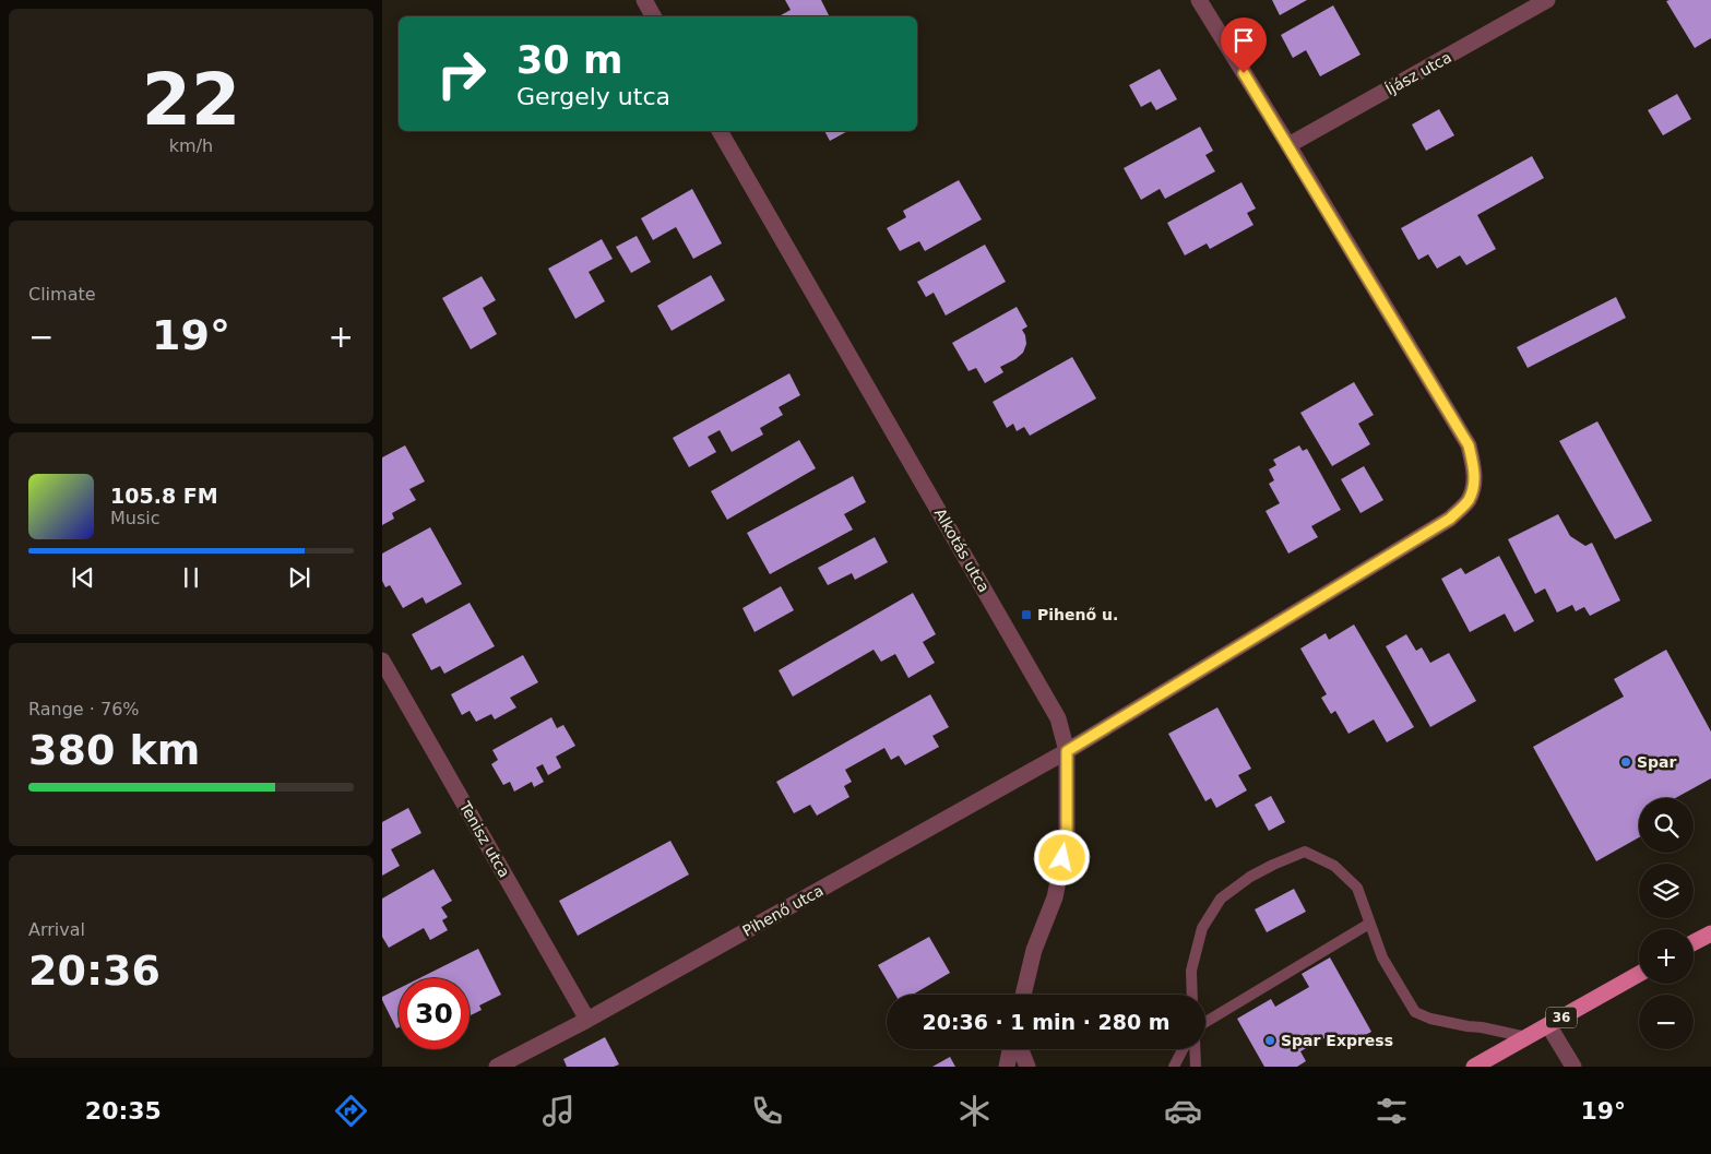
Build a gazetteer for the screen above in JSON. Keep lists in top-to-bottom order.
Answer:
{
  "streets": {
    "main road": ["36"],
    "street": [
      "Íjász utca",
      "Alkotás utca",
      "Tenisz utca",
      "Pihenő utca"
    ]
  },
  "crossings": [
    ["Íjász utca", "Pihenő utca"],
    ["Alkotás utca", "Pihenő utca"],
    ["Tenisz utca", "Pihenő utca"]
  ],
  "places": {
    "transit": ["Pihenő u."],
    "other": ["Spar", "Spar Express"]
  },
  "page": {
    "tile": [
      ["22", "km/h"],
      "Climate",
      ["Range · 76%", "380 km"],
      ["Arrival", "20:36"]
    ],
    "turn": ["30 m", "Gergely utca"],
    "heat": ["−", "19°", "+"],
    "song": ["105.8 FM", "Music"],
    "map_buttons": ["+", "−"],
    "limit": "30",
    "trip": "20:36 · 1 min · 280 m",
    "tabs": ["20:35", "19°"]
  }
}
